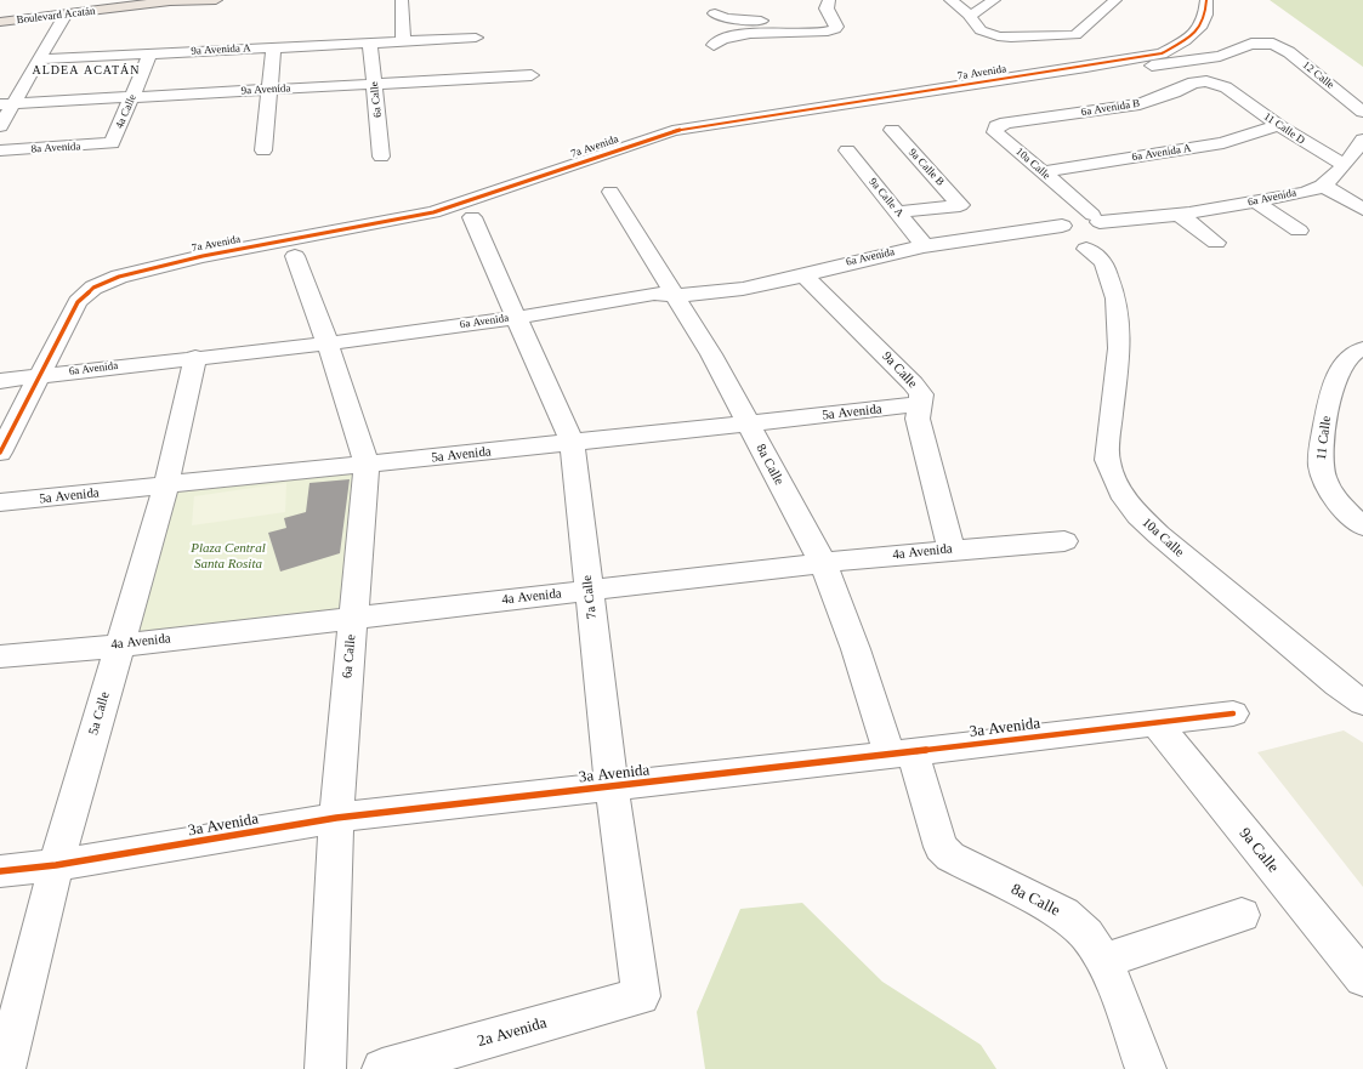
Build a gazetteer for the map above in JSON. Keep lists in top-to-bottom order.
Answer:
{
  "streets": {
    "main road": ["Boulevard Acatán"],
    "street": [
      "9a Avenida A",
      "7a Avenida",
      "12 Calle",
      "9a Avenida",
      "6a Calle",
      "6a Avenida B",
      "4a Calle",
      "11 Calle D",
      "8a Avenida",
      "6a Avenida A",
      "10a Calle",
      "9a Calle B",
      "9a Calle A",
      "6a Avenida",
      "9a Calle",
      "5a Avenida",
      "11 Calle",
      "8a Calle",
      "4a Avenida",
      "7a Calle",
      "5a Calle",
      "3a Avenida",
      "2a Avenida"
    ]
  },
  "crossings": [
    ["9a Avenida A", "6a Calle"],
    ["9a Avenida A", "4a Calle"],
    ["7a Avenida", "12 Calle"],
    ["7a Avenida", "6a Avenida"],
    ["9a Avenida", "6a Calle"],
    ["9a Avenida", "4a Calle"],
    ["6a Calle", "6a Avenida"],
    ["6a Calle", "5a Avenida"],
    ["6a Calle", "4a Avenida"],
    ["6a Calle", "3a Avenida"],
    ["6a Avenida B", "11 Calle D"],
    ["6a Avenida B", "10a Calle"],
    ["4a Calle", "8a Avenida"],
    ["11 Calle D", "6a Avenida A"],
    ["6a Avenida A", "10a Calle"],
    ["10a Calle", "6a Avenida"],
    ["9a Calle B", "9a Calle A"],
    ["9a Calle A", "6a Avenida"],
    ["6a Avenida", "9a Calle"],
    ["6a Avenida", "8a Calle"],
    ["6a Avenida", "7a Calle"],
    ["6a Avenida", "5a Calle"],
    ["9a Calle", "5a Avenida"],
    ["9a Calle", "4a Avenida"],
    ["9a Calle", "3a Avenida"],
    ["5a Avenida", "8a Calle"],
    ["5a Avenida", "7a Calle"],
    ["5a Avenida", "5a Calle"],
    ["8a Calle", "4a Avenida"],
    ["8a Calle", "3a Avenida"],
    ["4a Avenida", "7a Calle"],
    ["4a Avenida", "5a Calle"],
    ["7a Calle", "3a Avenida"],
    ["7a Calle", "2a Avenida"],
    ["5a Calle", "3a Avenida"]
  ],
  "districts": ["ALDEA ACATÁN"],
  "parks": ["Plaza Central Santa Rosita"]
}
